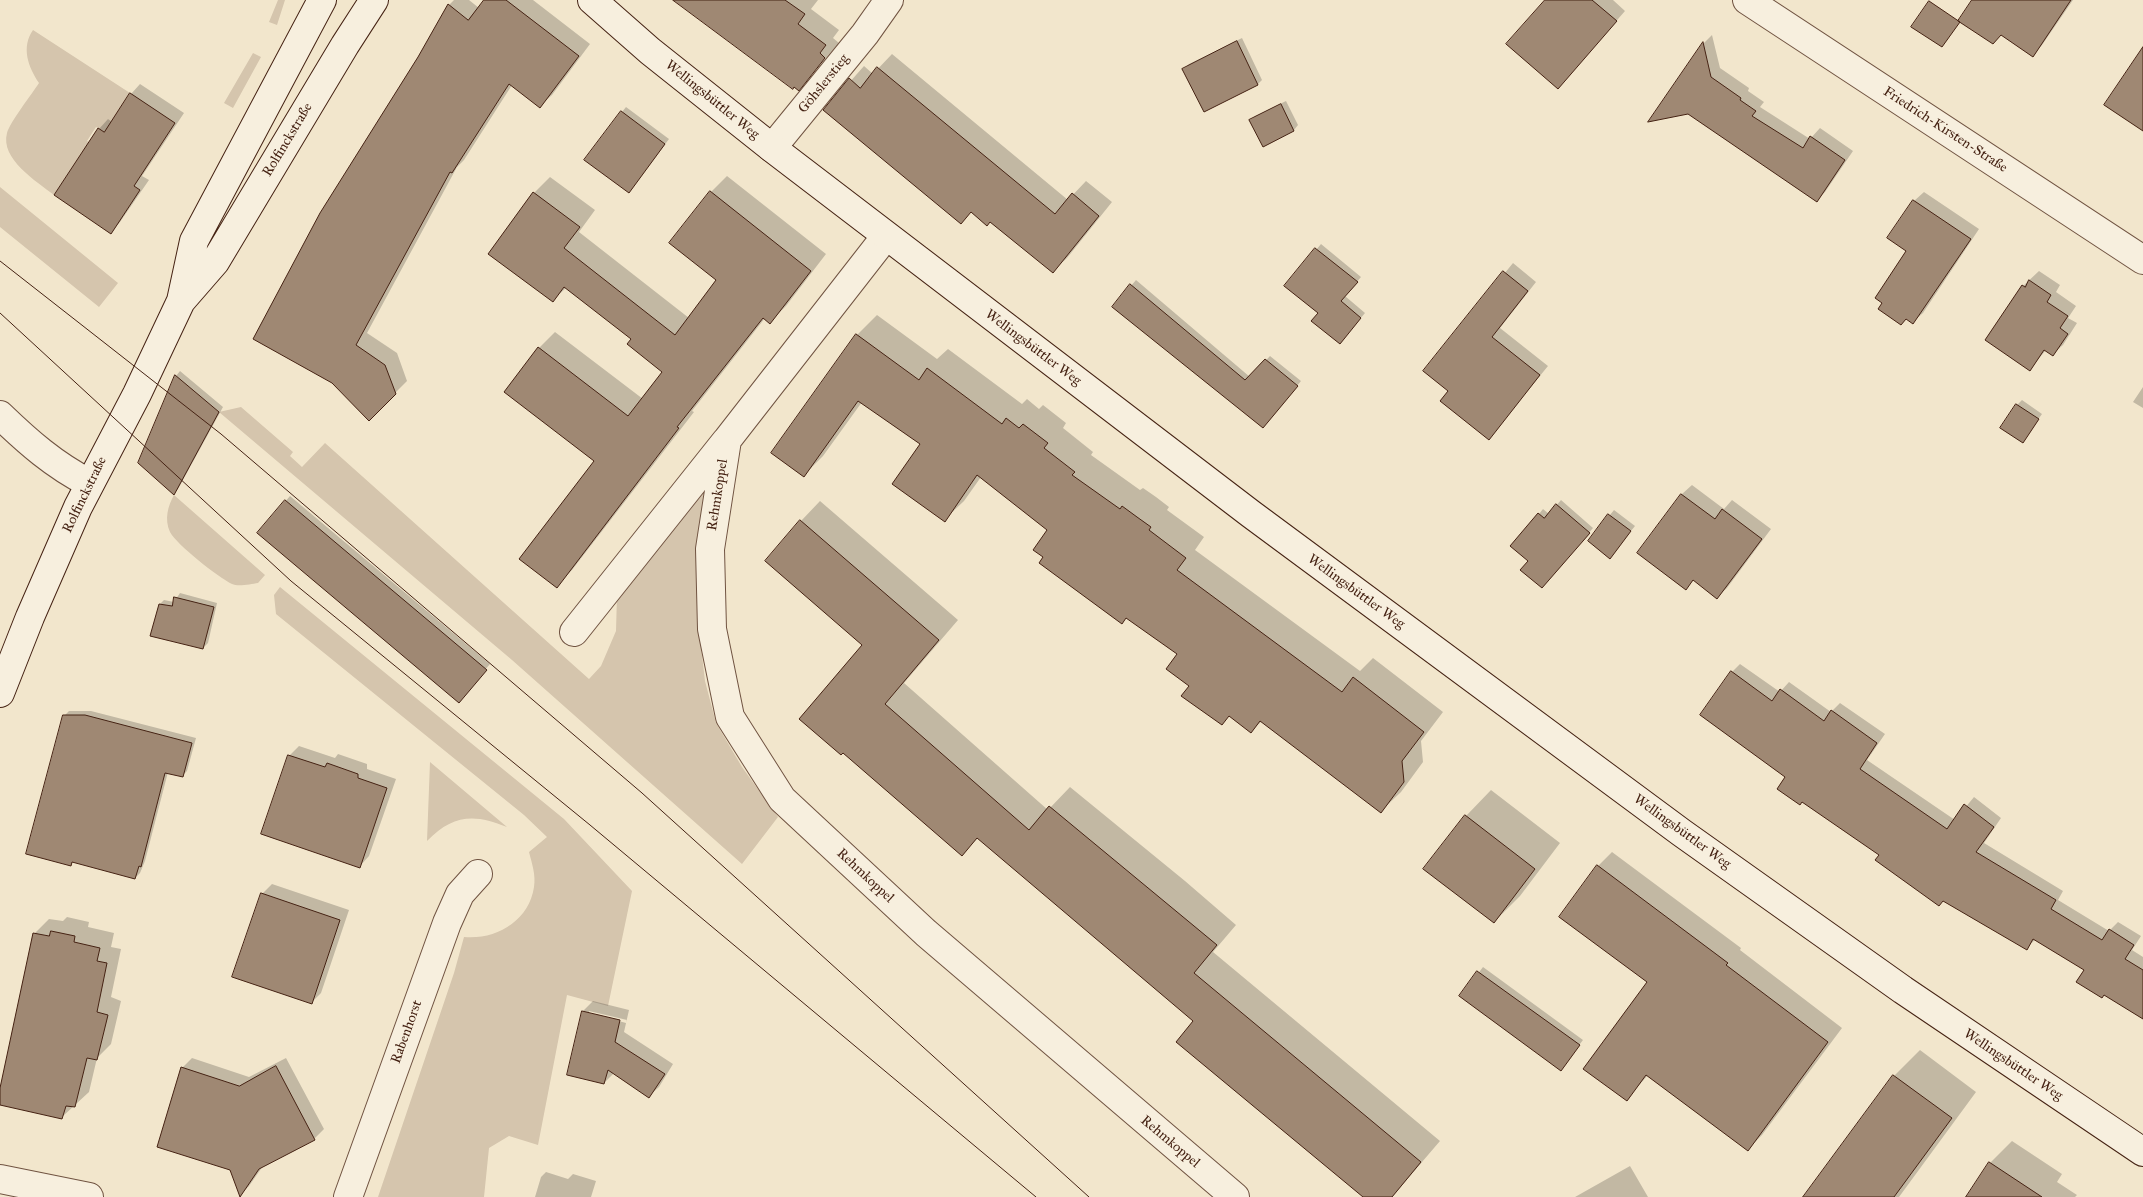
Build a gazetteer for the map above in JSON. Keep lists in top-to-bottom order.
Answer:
{
  "streets": {
    "main road": [
      "Göhslerstieg",
      "Wellingsbüttler Weg",
      "Friedrich-Kirsten-Straße",
      "Rolfinckstraße",
      "Rehmkoppel",
      "Rabenhorst"
    ]
  },
  "crossings": [
    ["Göhslerstieg", "Wellingsbüttler Weg"],
    ["Wellingsbüttler Weg", "Rehmkoppel"]
  ]
}
